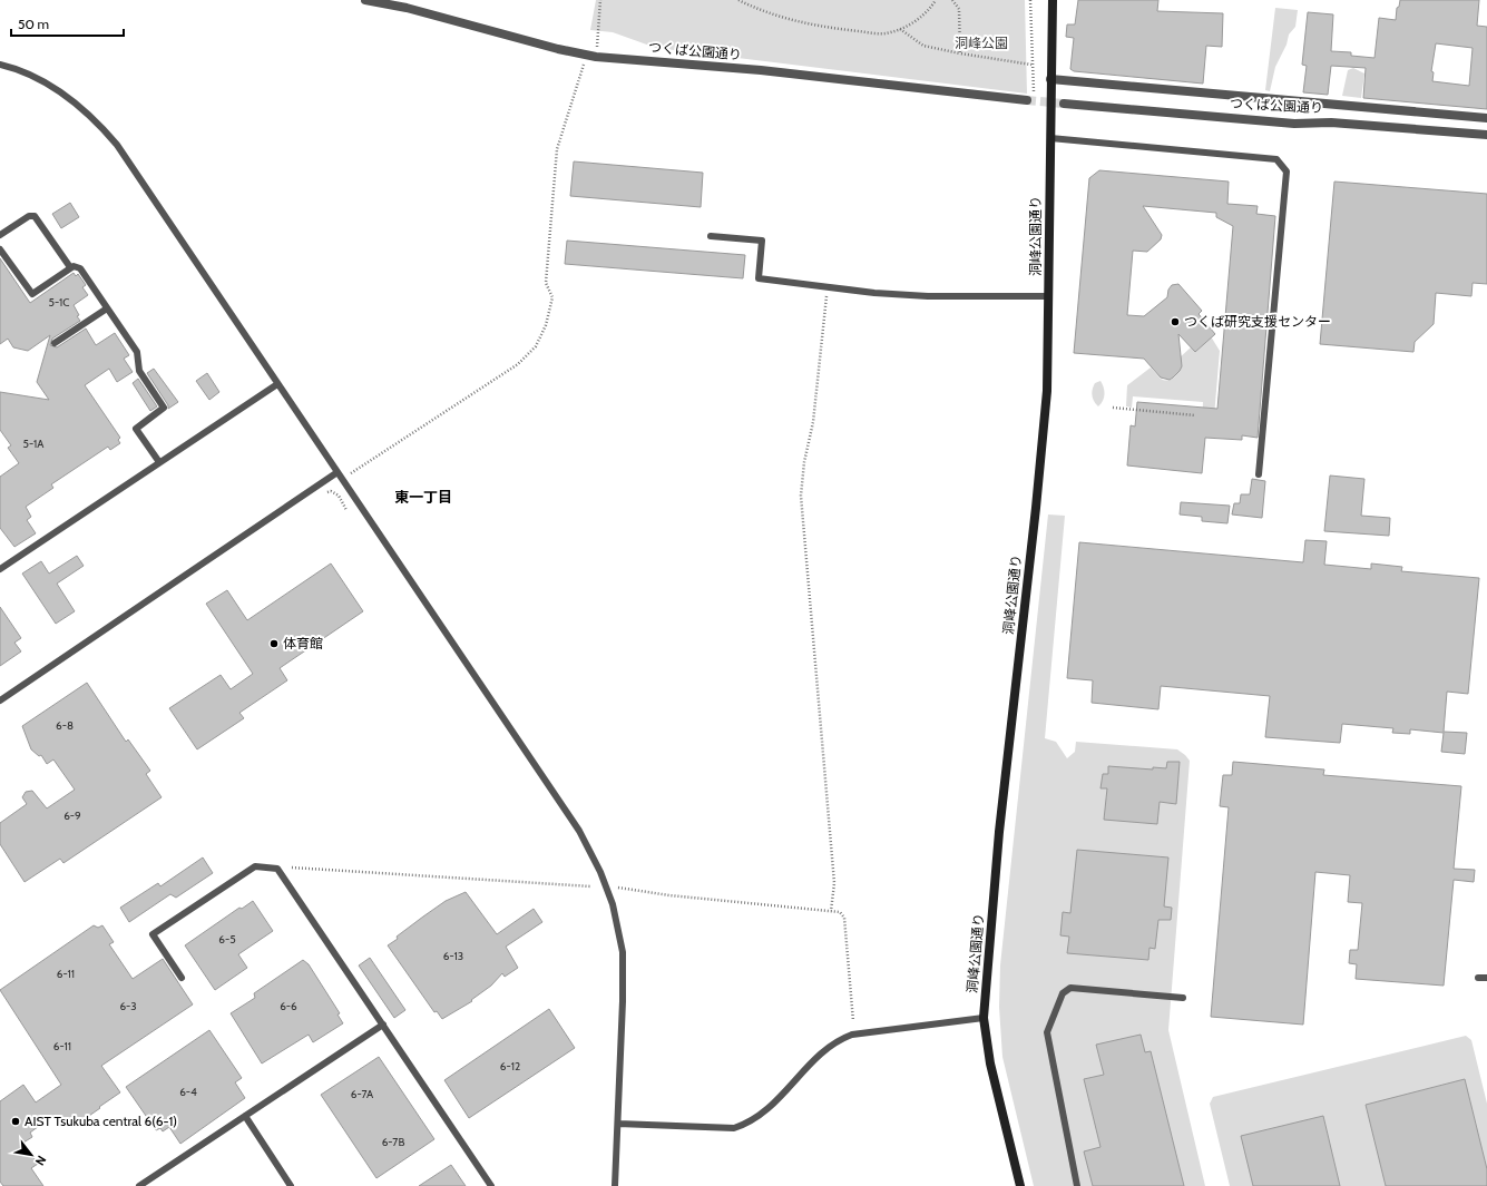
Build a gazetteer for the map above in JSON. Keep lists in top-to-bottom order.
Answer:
{
  "streets": {
    "street": ["つくば公園通り", "洞峰公園通り"]
  },
  "districts": ["東一丁目"],
  "parks": ["洞峰公園"],
  "places": ["つくば研究支援センター", "体育館", "AIST Tsukuba central 6(6-1)"],
  "house_numbers": [
    "5-1C",
    "5-1A",
    "6-8",
    "6-9",
    "6-5",
    "6-13",
    "6-11",
    "6-3",
    "6-6",
    "6-11",
    "6-12",
    "6-4",
    "6-7A",
    "6-7B"
  ],
  "scale_bar": "50 m",
  "north": "bottom right"
}
